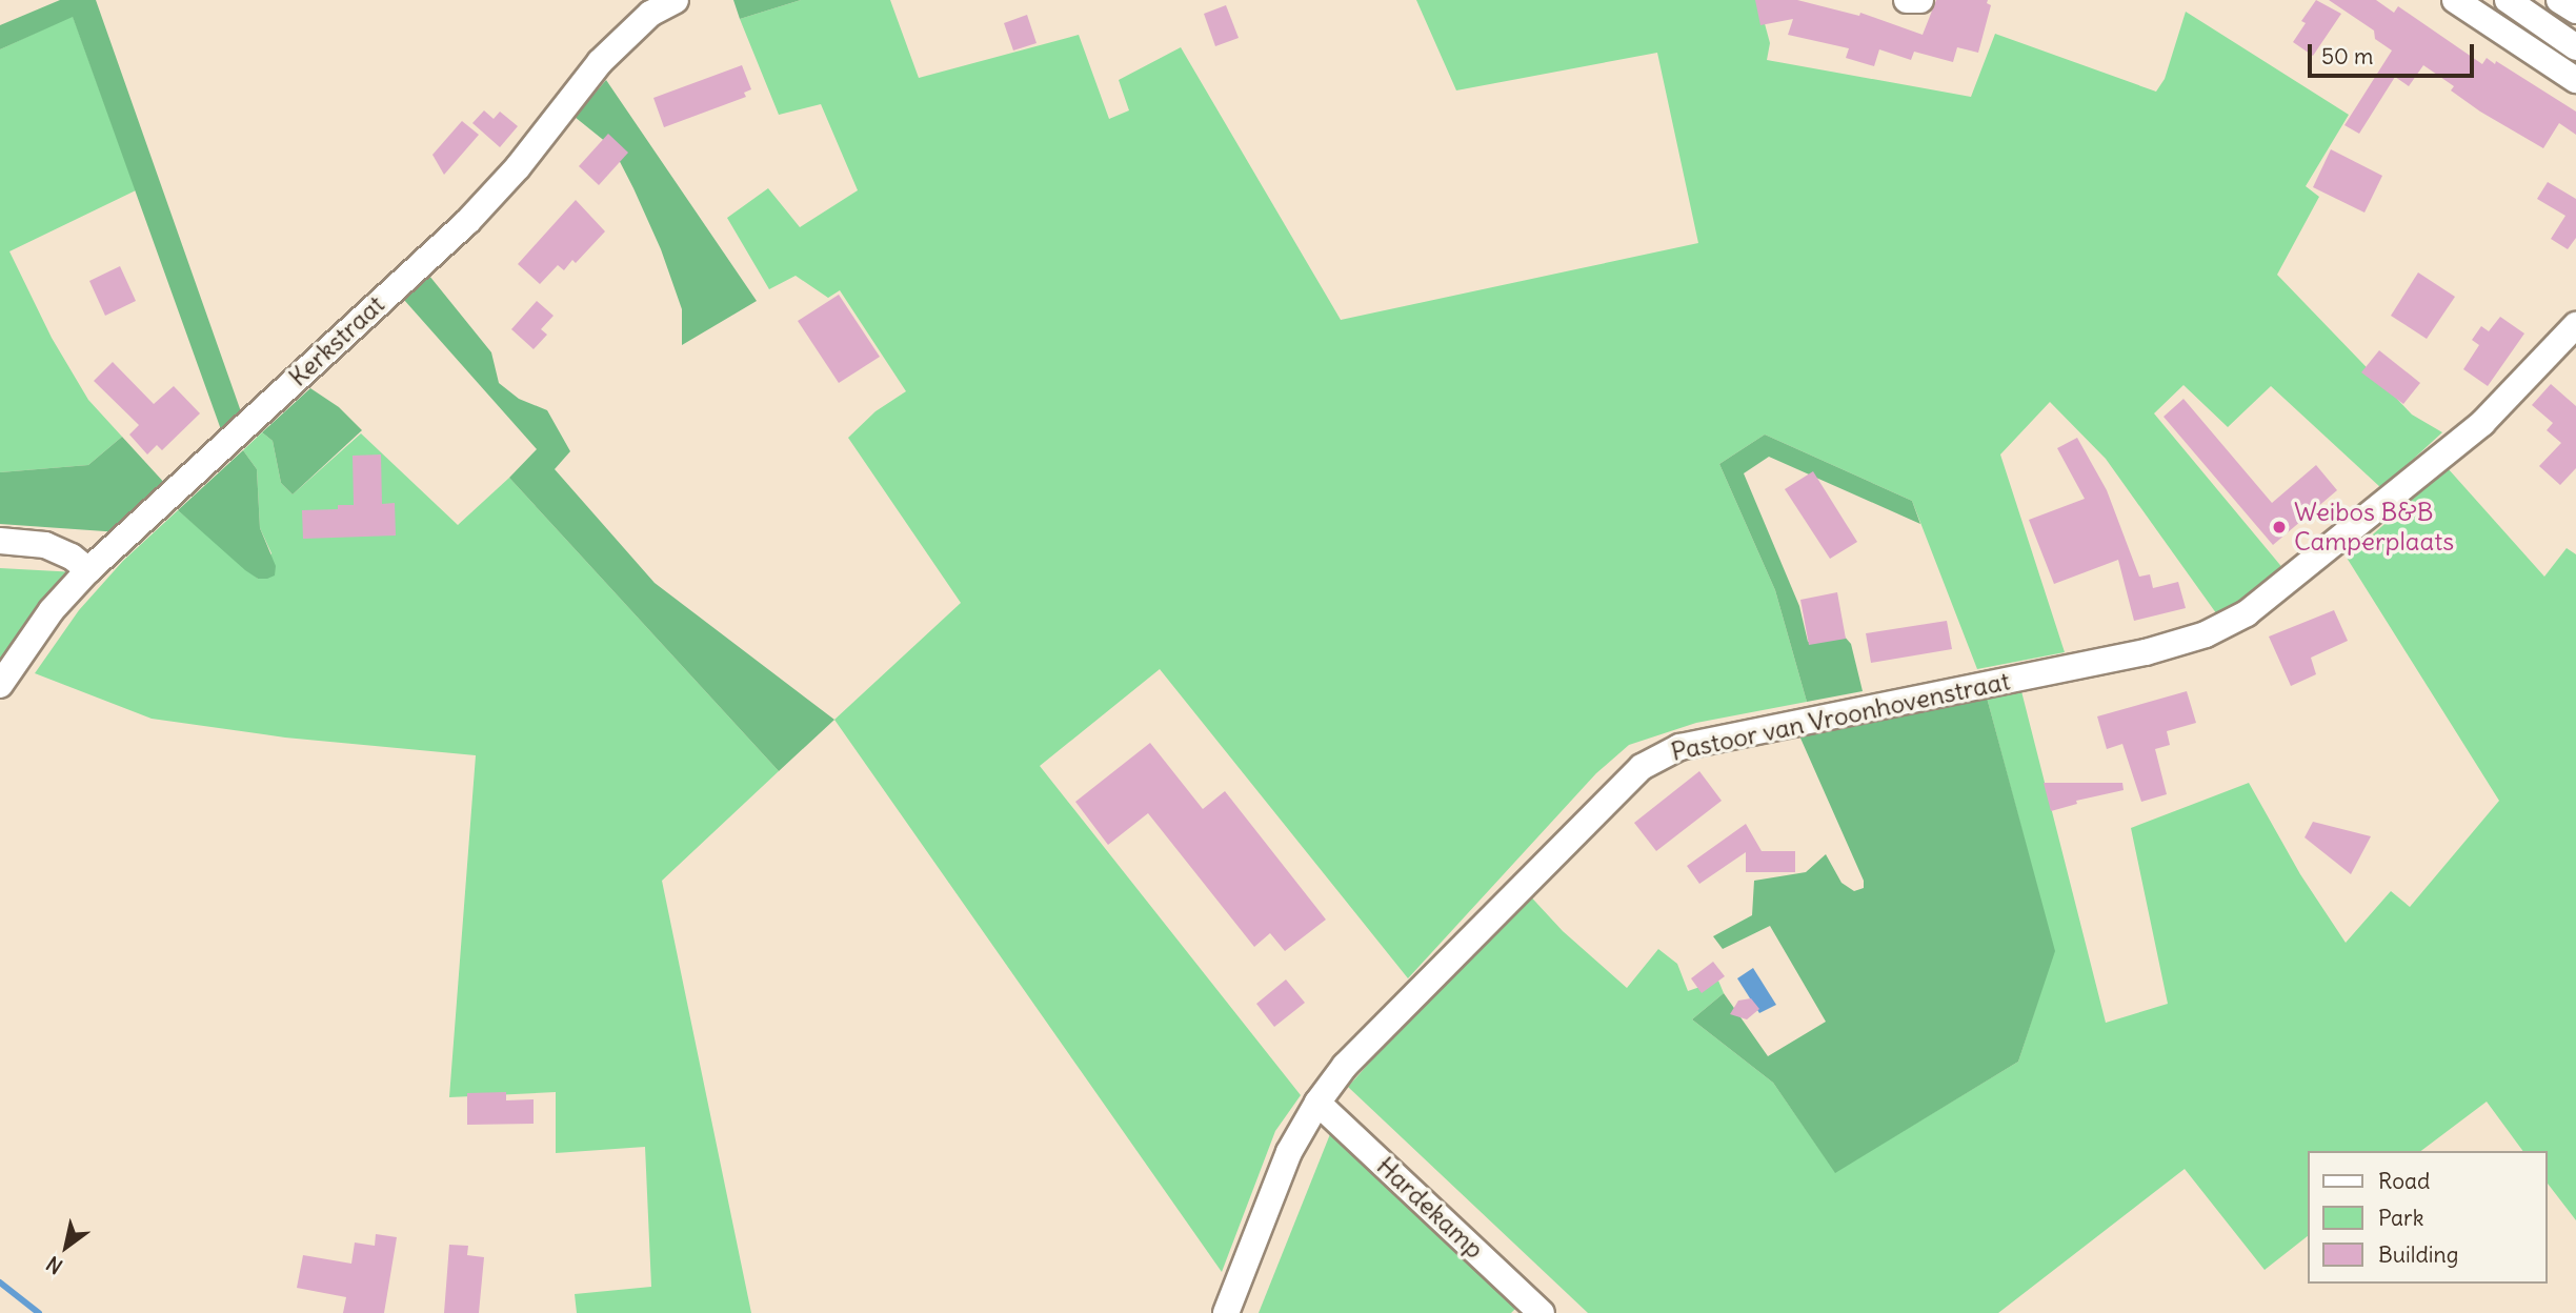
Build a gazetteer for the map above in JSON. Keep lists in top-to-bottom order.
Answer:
{
  "streets": {
    "street": ["Kerkstraat", "Pastoor van Vroonhovenstraat", "Hardekamp"]
  },
  "crossings": [
    ["Pastoor van Vroonhovenstraat", "Hardekamp"]
  ],
  "places": ["Weibos B&B Camperplaats"],
  "legend": ["Road", "Park", "Building"],
  "scale_bar": "50 m",
  "north": "bottom left"
}
